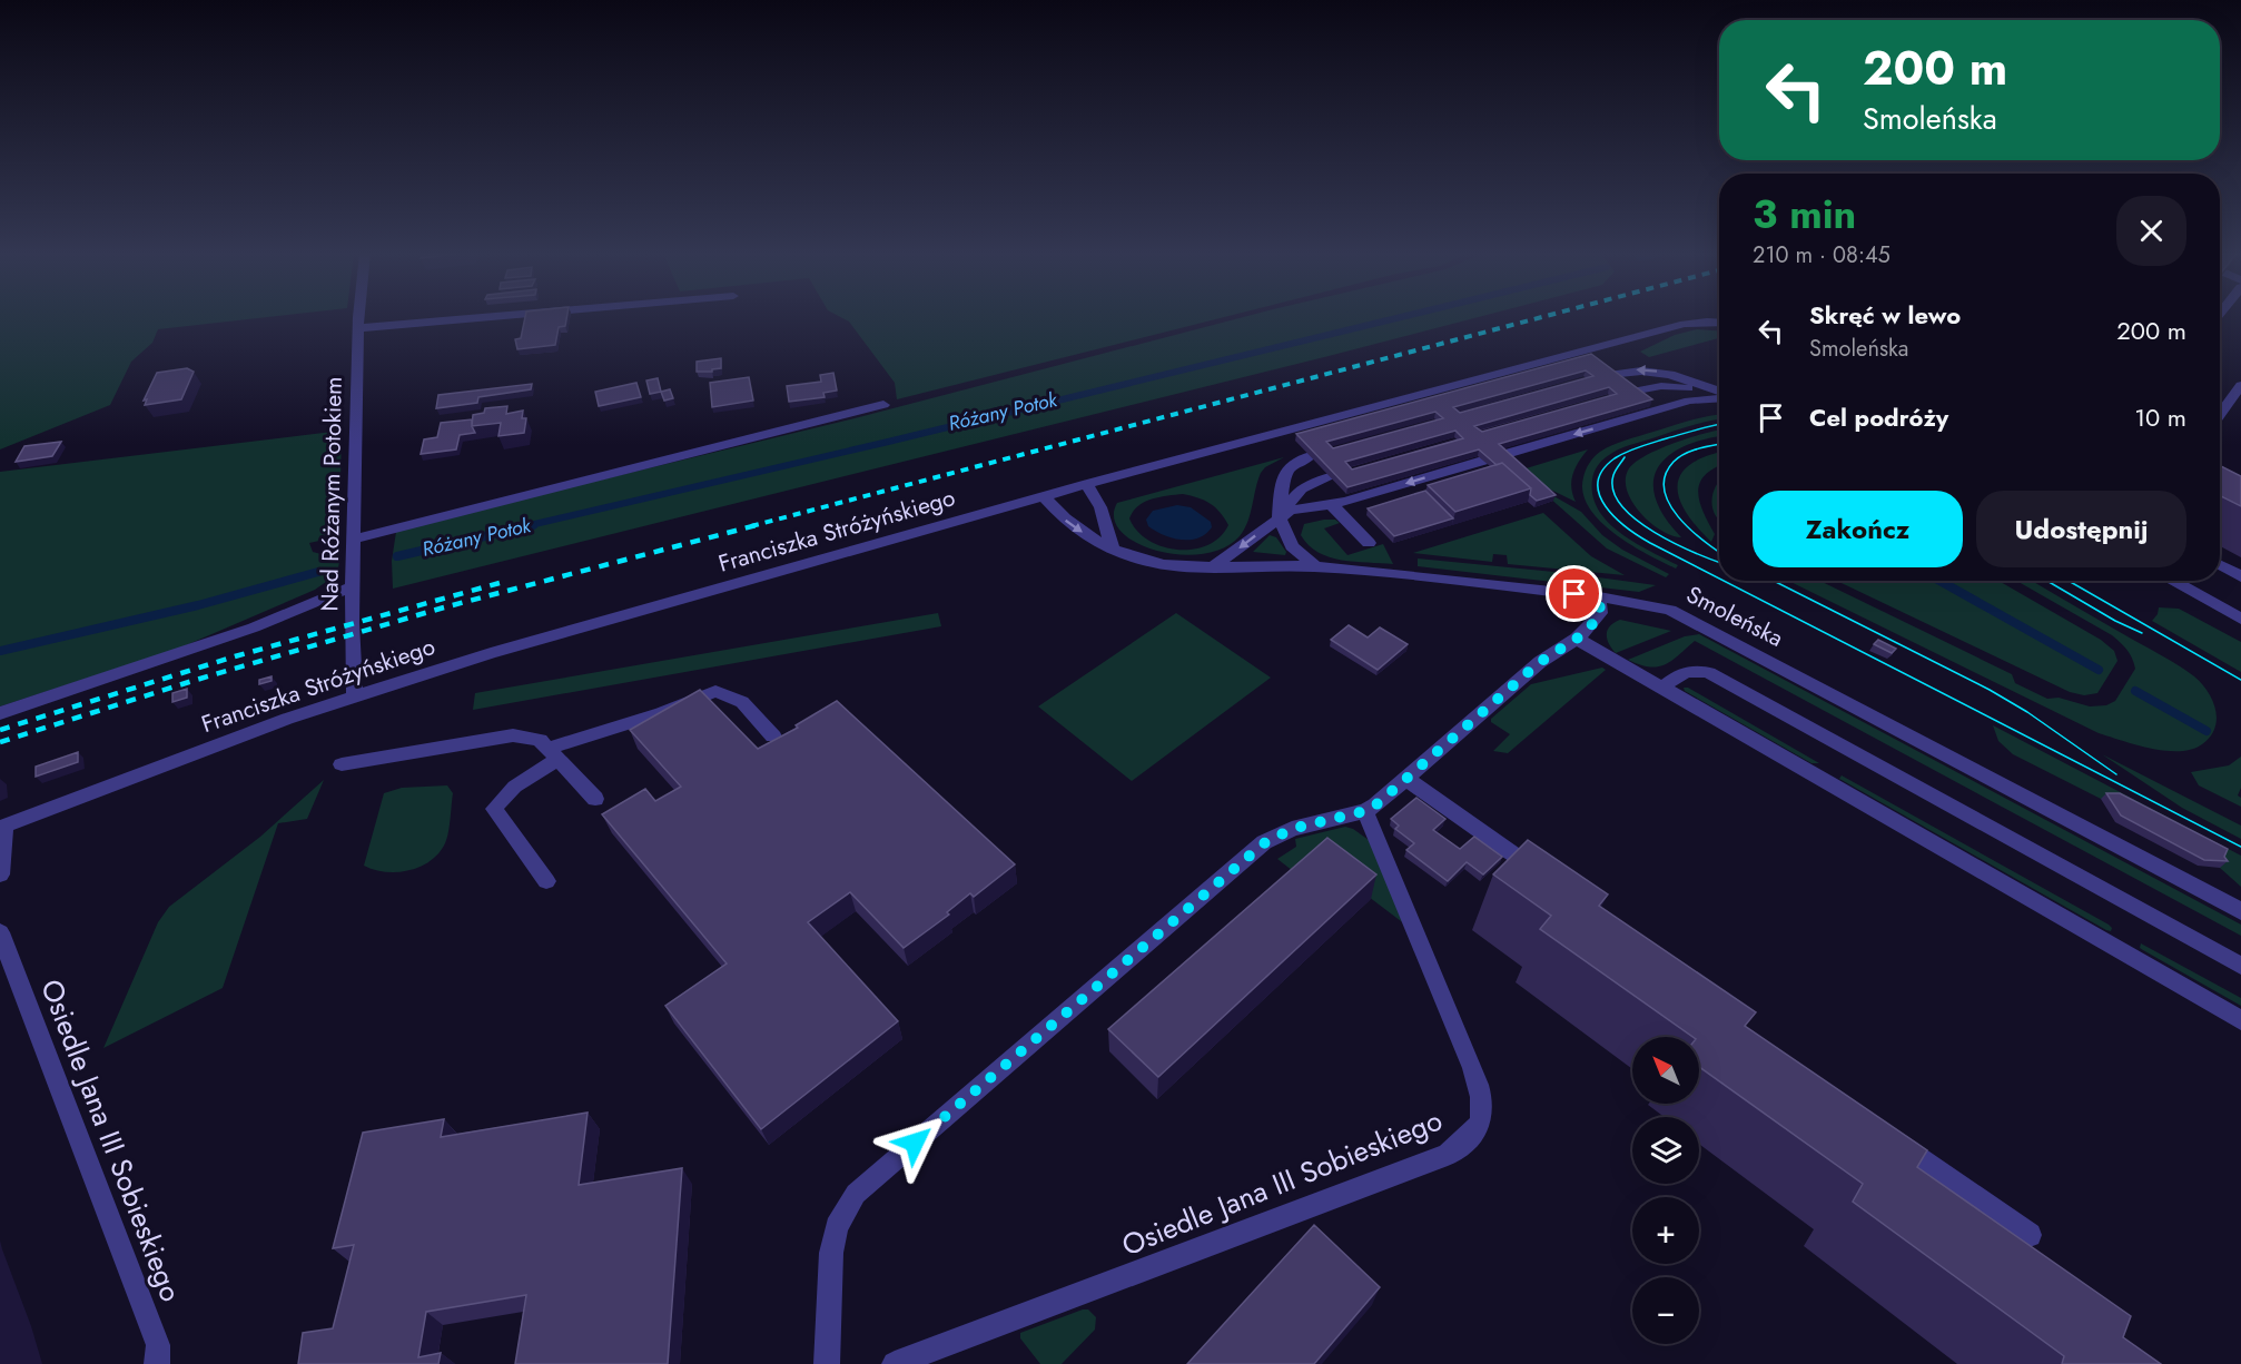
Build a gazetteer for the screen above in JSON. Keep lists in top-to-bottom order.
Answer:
{
  "streets": {
    "street": [
      "Nad Różanym Potokiem",
      "Franciszka Stróżyńskiego",
      "Smoleńska",
      "Osiedle Jana III Sobieskiego"
    ]
  },
  "crossings": [
    ["Nad Różanym Potokiem", "Franciszka Stróżyńskiego"],
    ["Franciszka Stróżyńskiego", "Smoleńska"]
  ],
  "water": ["Różany Potok"],
  "north": "top left",
  "page": {
    "turn": ["200 m", "Smoleńska"],
    "heading": ["3 min", "210 m · 08:45"],
    "list": [
      {
        "name": "Skręć w lewo",
        "note": "Smoleńska",
        "value": "200 m"
      },
      {
        "name": "Cel podróży",
        "value": "10 m"
      }
    ],
    "buttons": ["Zakończ", "Udostępnij"],
    "map_buttons": ["+", "−"]
  }
}
